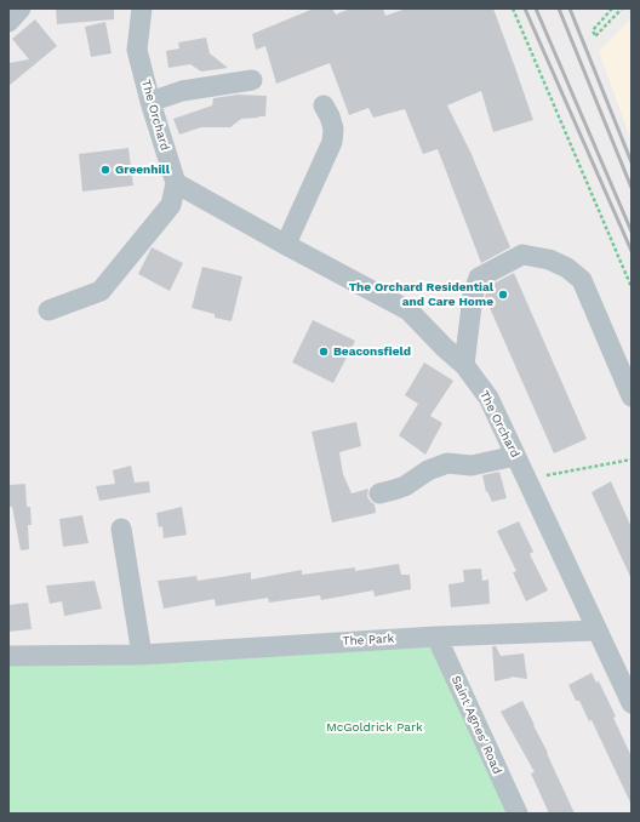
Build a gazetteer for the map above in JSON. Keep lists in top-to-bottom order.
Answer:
{
  "streets": {
    "street": ["The Orchard", "The Park", "Saint Agnes' Road"]
  },
  "crossings": [
    ["The Orchard", "The Park"],
    ["The Park", "Saint Agnes' Road"]
  ],
  "parks": ["McGoldrick Park"],
  "places": ["Greenhill", "The Orchard Residential and Care Home", "Beaconsfield"]
}
